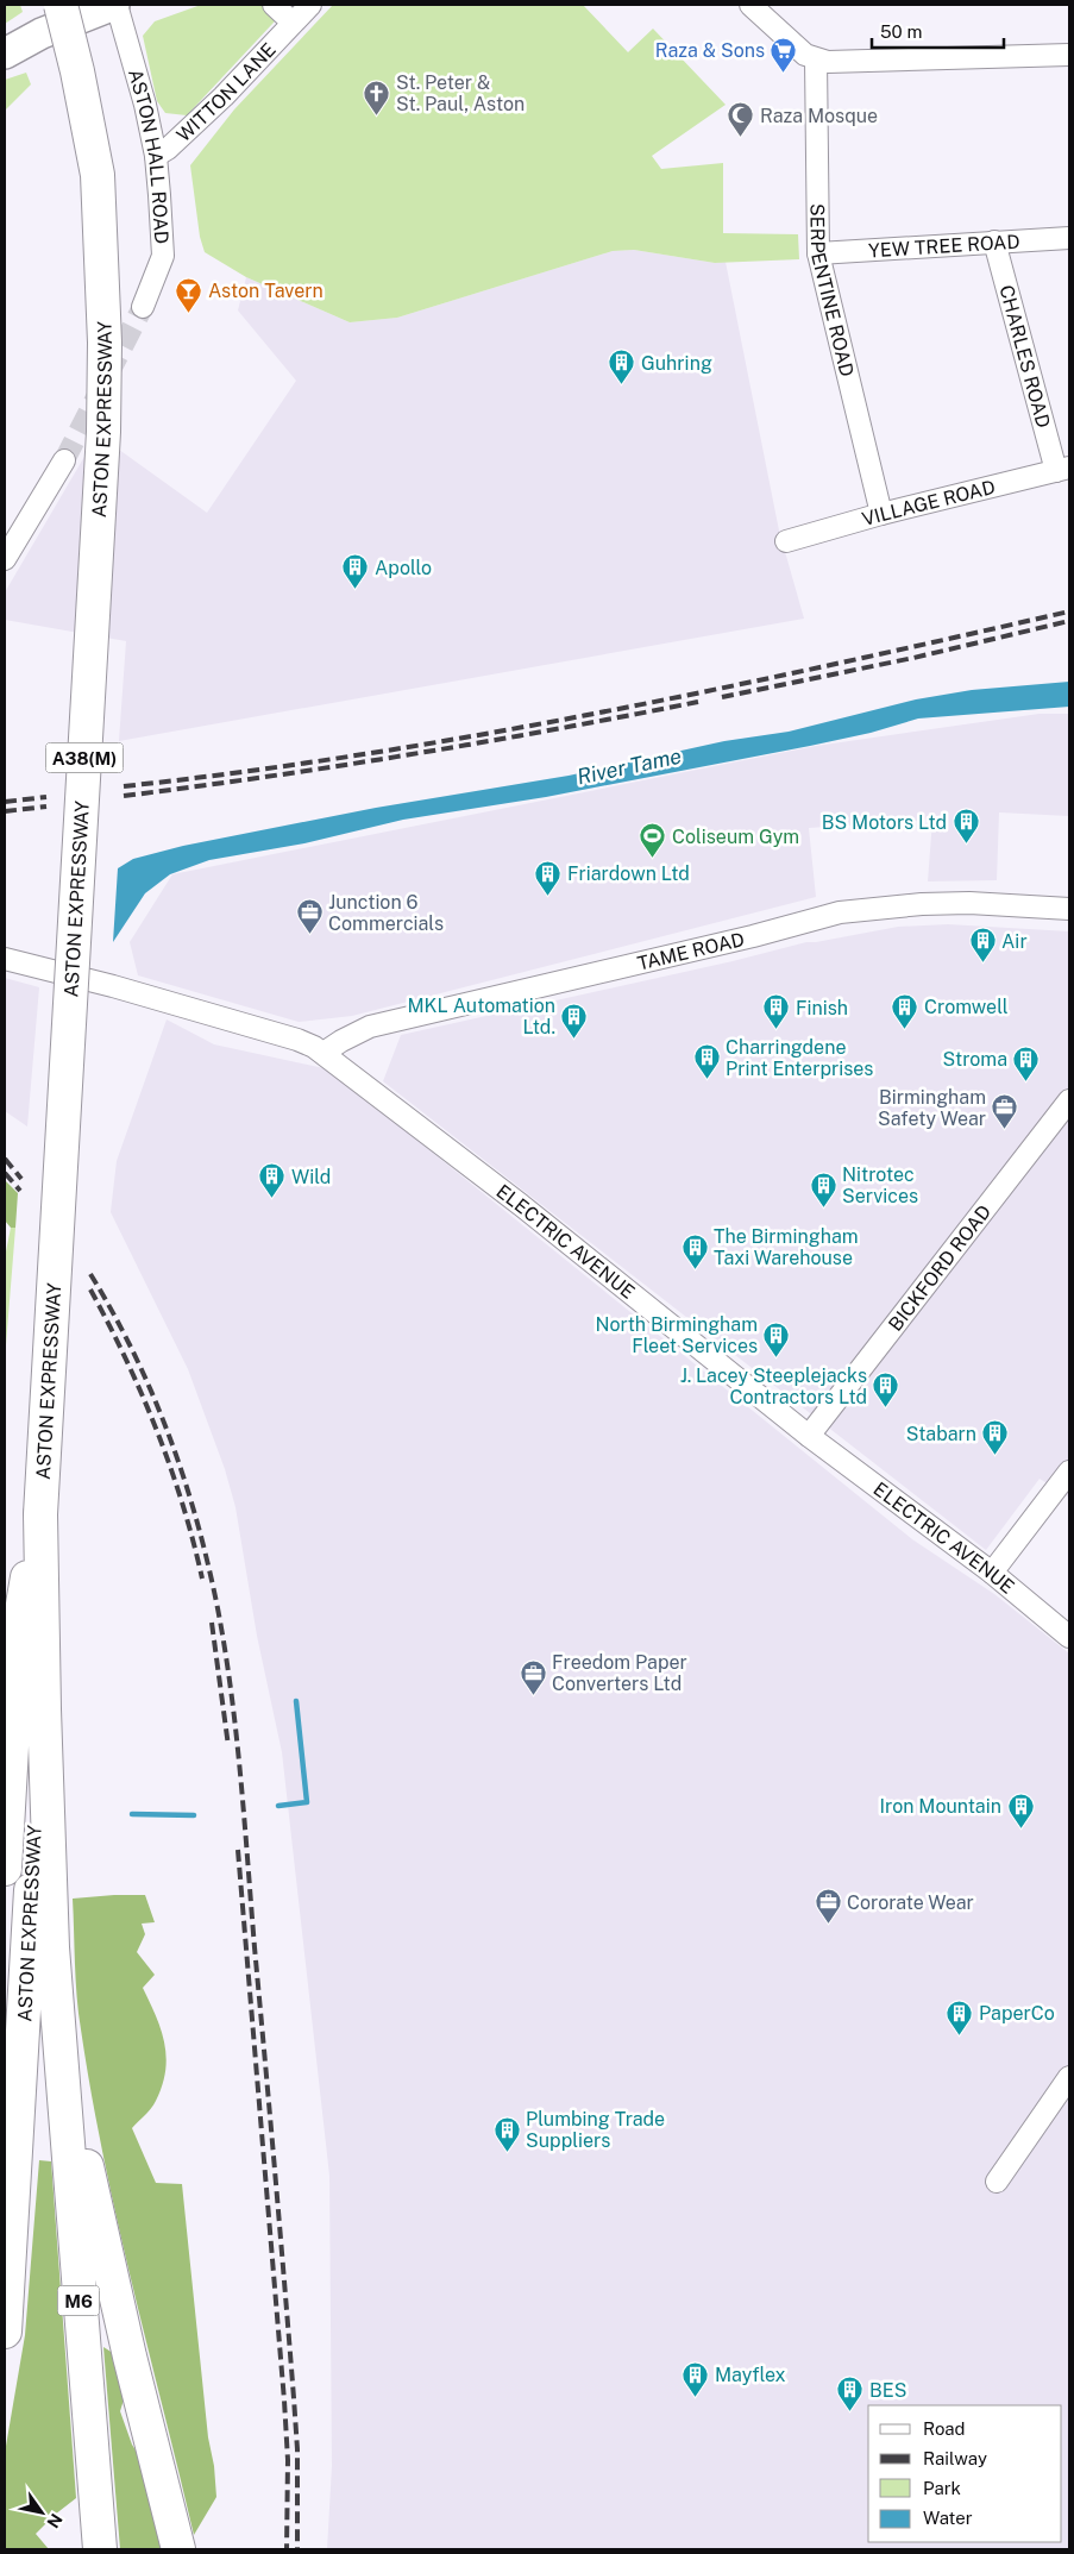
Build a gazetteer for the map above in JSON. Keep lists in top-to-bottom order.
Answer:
{
  "streets": {
    "highway": ["ASTON EXPRESSWAY", "A38(M)", "M6"],
    "street": [
      "WITTON LANE",
      "ASTON HALL ROAD",
      "YEW TREE ROAD",
      "SERPENTINE ROAD",
      "CHARLES ROAD",
      "VILLAGE ROAD",
      "TAME ROAD",
      "ELECTRIC AVENUE",
      "BICKFORD ROAD"
    ]
  },
  "crossings": [
    ["WITTON LANE", "ASTON HALL ROAD"],
    ["YEW TREE ROAD", "SERPENTINE ROAD"],
    ["YEW TREE ROAD", "CHARLES ROAD"],
    ["SERPENTINE ROAD", "VILLAGE ROAD"],
    ["CHARLES ROAD", "VILLAGE ROAD"],
    ["ASTON EXPRESSWAY", "A38(M)"],
    ["ASTON EXPRESSWAY", "M6"],
    ["TAME ROAD", "ELECTRIC AVENUE"],
    ["ELECTRIC AVENUE", "BICKFORD ROAD"]
  ],
  "water": ["River Tame"],
  "places": {
    "supermarket": ["Raza & Sons"],
    "church": ["St. Peter & St. Paul, Aston"],
    "mosque": ["Raza Mosque"],
    "bar": ["Aston Tavern"],
    "building": [
      "Guhring",
      "Apollo",
      "BS Motors Ltd",
      "Friardown Ltd",
      "Air",
      "Cromwell",
      "Finish",
      "MKL Automation Ltd.",
      "Charringdene Print Enterprises",
      "Stroma",
      "Wild",
      "Nitrotec Services",
      "The Birmingham Taxi Warehouse",
      "North Birmingham Fleet Services",
      "J. Lacey Steeplejacks Contractors Ltd",
      "Stabarn",
      "Iron Mountain",
      "PaperCo",
      "Plumbing Trade Suppliers",
      "Mayflex",
      "BES"
    ],
    "sports": ["Coliseum Gym"],
    "office": [
      "Junction 6 Commercials",
      "Birmingham Safety Wear",
      "Freedom Paper Converters Ltd",
      "Cororate Wear"
    ]
  },
  "legend": [
    "Road",
    "Railway",
    "Park",
    "Water"
  ],
  "scale_bar": "50 m",
  "north": "bottom right"
}
